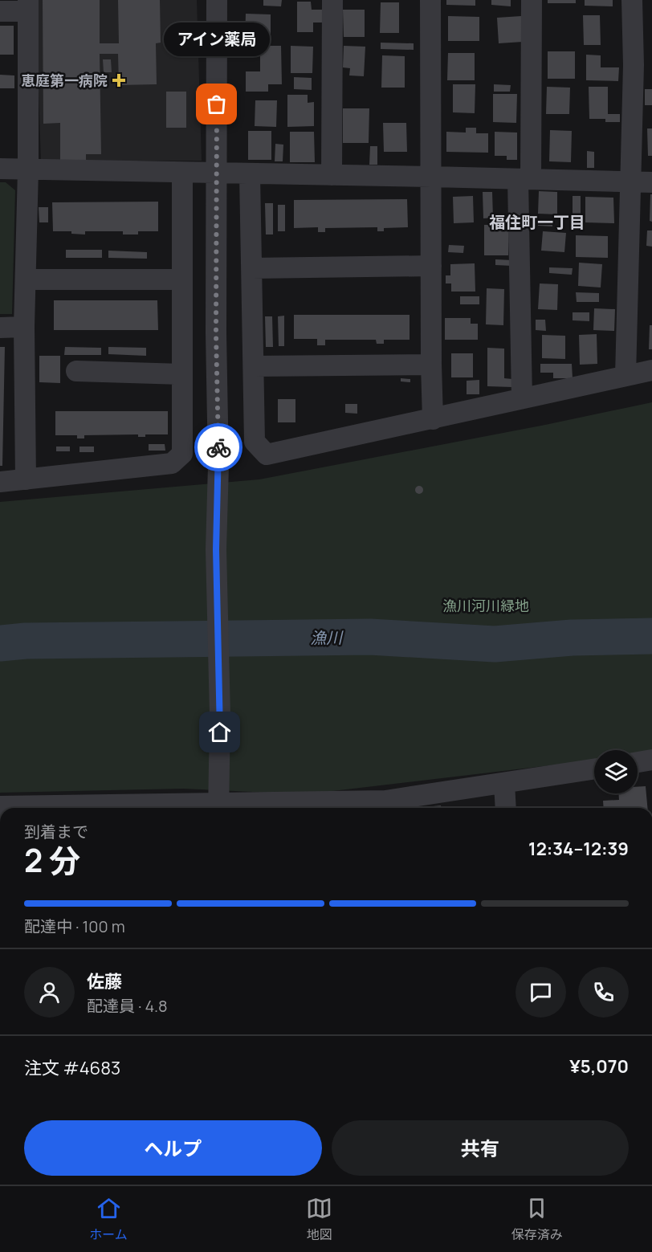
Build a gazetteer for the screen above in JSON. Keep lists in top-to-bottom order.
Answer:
{
  "districts": ["福住町一丁目"],
  "water": ["漁川"],
  "parks": ["漁川河川緑地"],
  "places": {
    "health": ["恵庭第一病院"],
    "other": ["アイン薬局"]
  },
  "page": {
    "bubble": "アイン薬局",
    "heading": ["2 分", "到着まで", "12:34–12:39"],
    "panel": [
      "佐藤",
      "配達員 · 4.8",
      "注文 #4683",
      "¥5,070"
    ],
    "bar": "配達中 · 100 m",
    "buttons": ["ヘルプ", "共有"],
    "tabs": ["ホーム", "地図", "保存済み"]
  }
}
